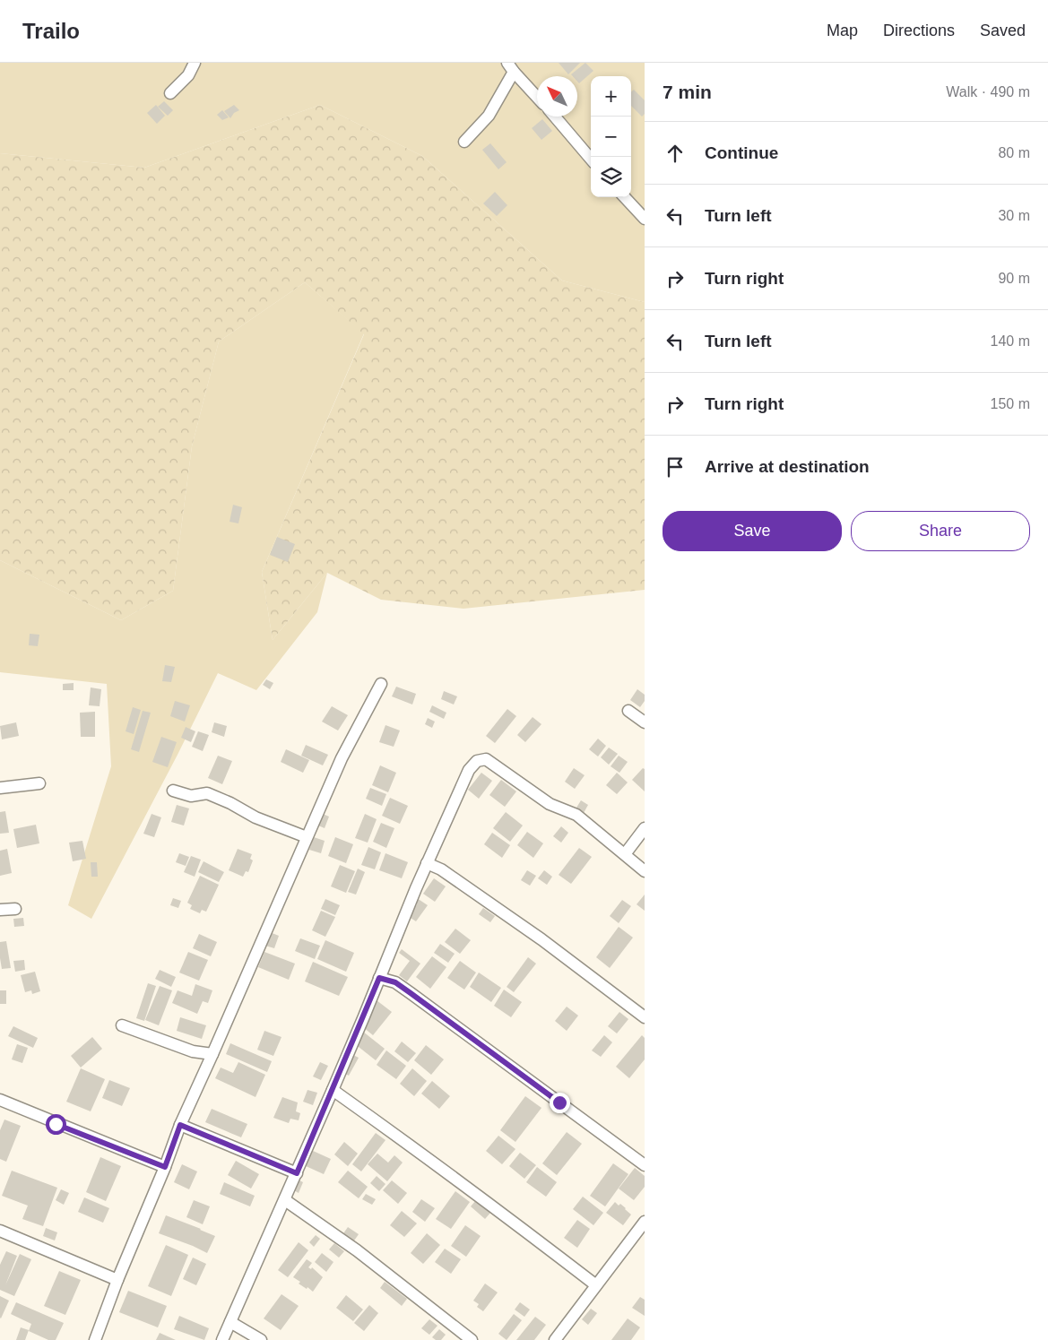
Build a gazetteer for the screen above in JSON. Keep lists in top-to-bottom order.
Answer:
{
  "north": "top left",
  "page": {
    "header": "Trailo",
    "nav": ["Map", "Directions", "Saved"],
    "heading": ["7 min", "Walk · 490 m"],
    "map_buttons": ["+", "−"],
    "list": [
      ["Continue", "80 m"],
      ["Turn left", "30 m"],
      ["Turn right", "90 m"],
      ["Turn left", "140 m"],
      ["Turn right", "150 m"],
      "Arrive at destination"
    ],
    "buttons": ["Save", "Share"]
  }
}
